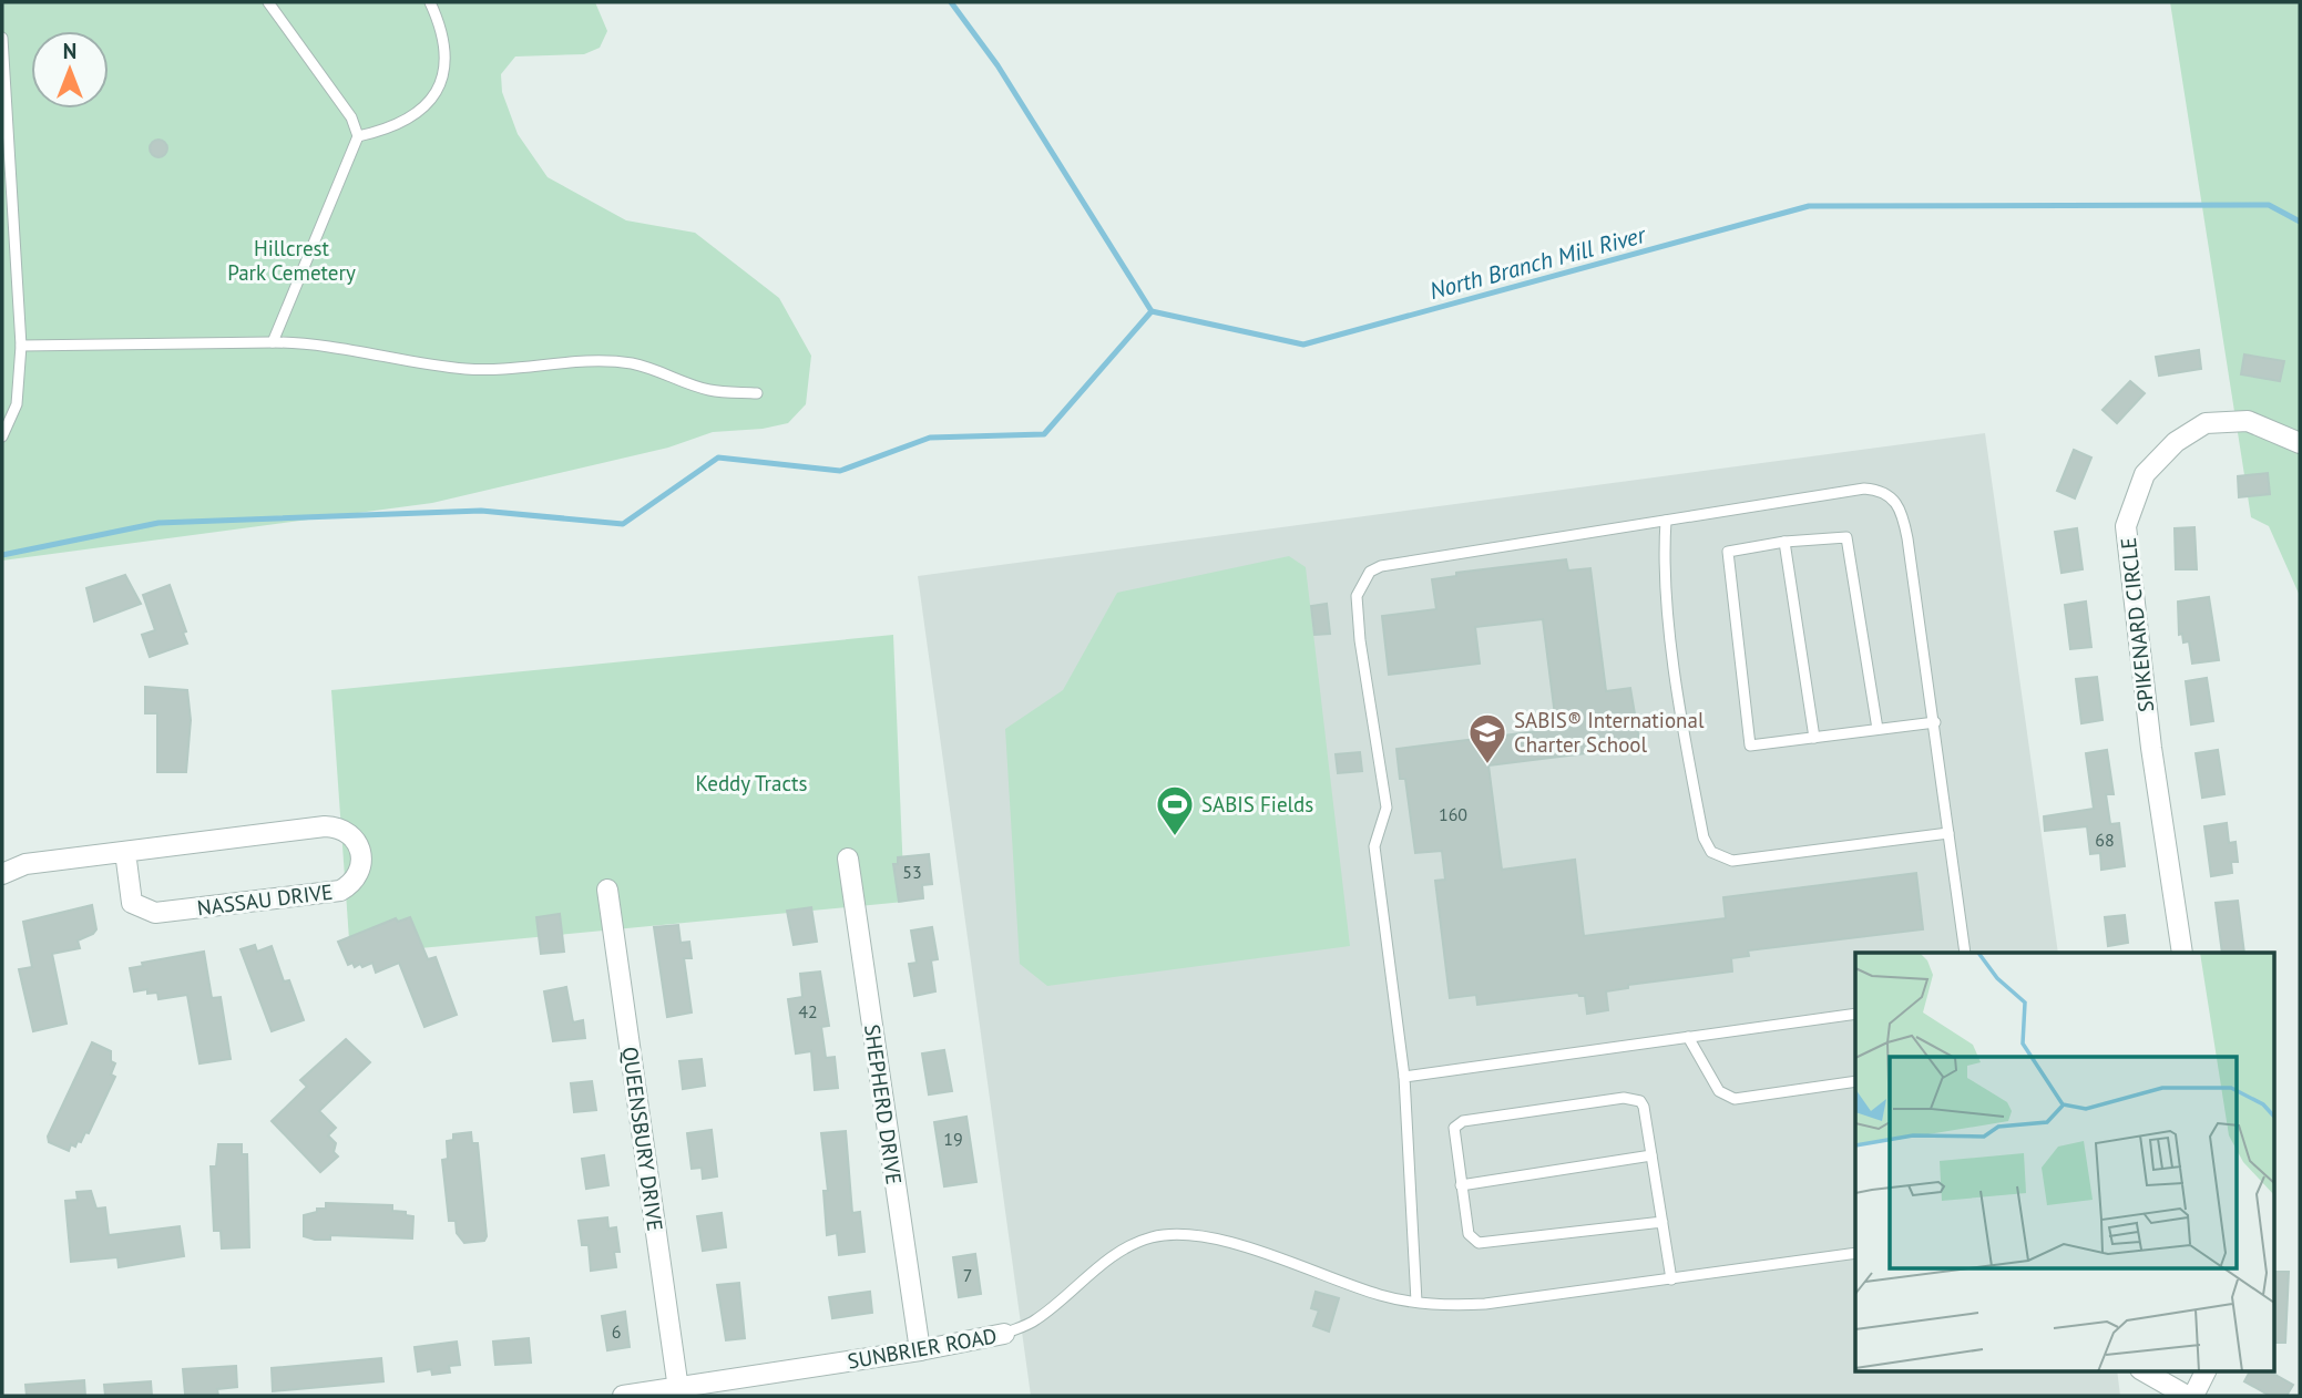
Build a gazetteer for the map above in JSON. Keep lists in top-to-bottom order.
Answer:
{
  "streets": {
    "street": [
      "SPIKENARD CIRCLE",
      "NASSAU DRIVE",
      "SHEPHERD DRIVE",
      "QUEENSBURY DRIVE",
      "SUNBRIER ROAD"
    ]
  },
  "crossings": [
    ["SHEPHERD DRIVE", "SUNBRIER ROAD"],
    ["QUEENSBURY DRIVE", "SUNBRIER ROAD"]
  ],
  "water": ["North Branch Mill River"],
  "parks": ["Hillcrest Park Cemetery", "Keddy Tracts"],
  "places": {
    "school or university": ["SABIS® International Charter School"],
    "sports": ["SABIS Fields"]
  },
  "house_numbers": [
    "160",
    "68",
    "53",
    "42",
    "19",
    "7",
    "6"
  ],
  "north": "top"
}
